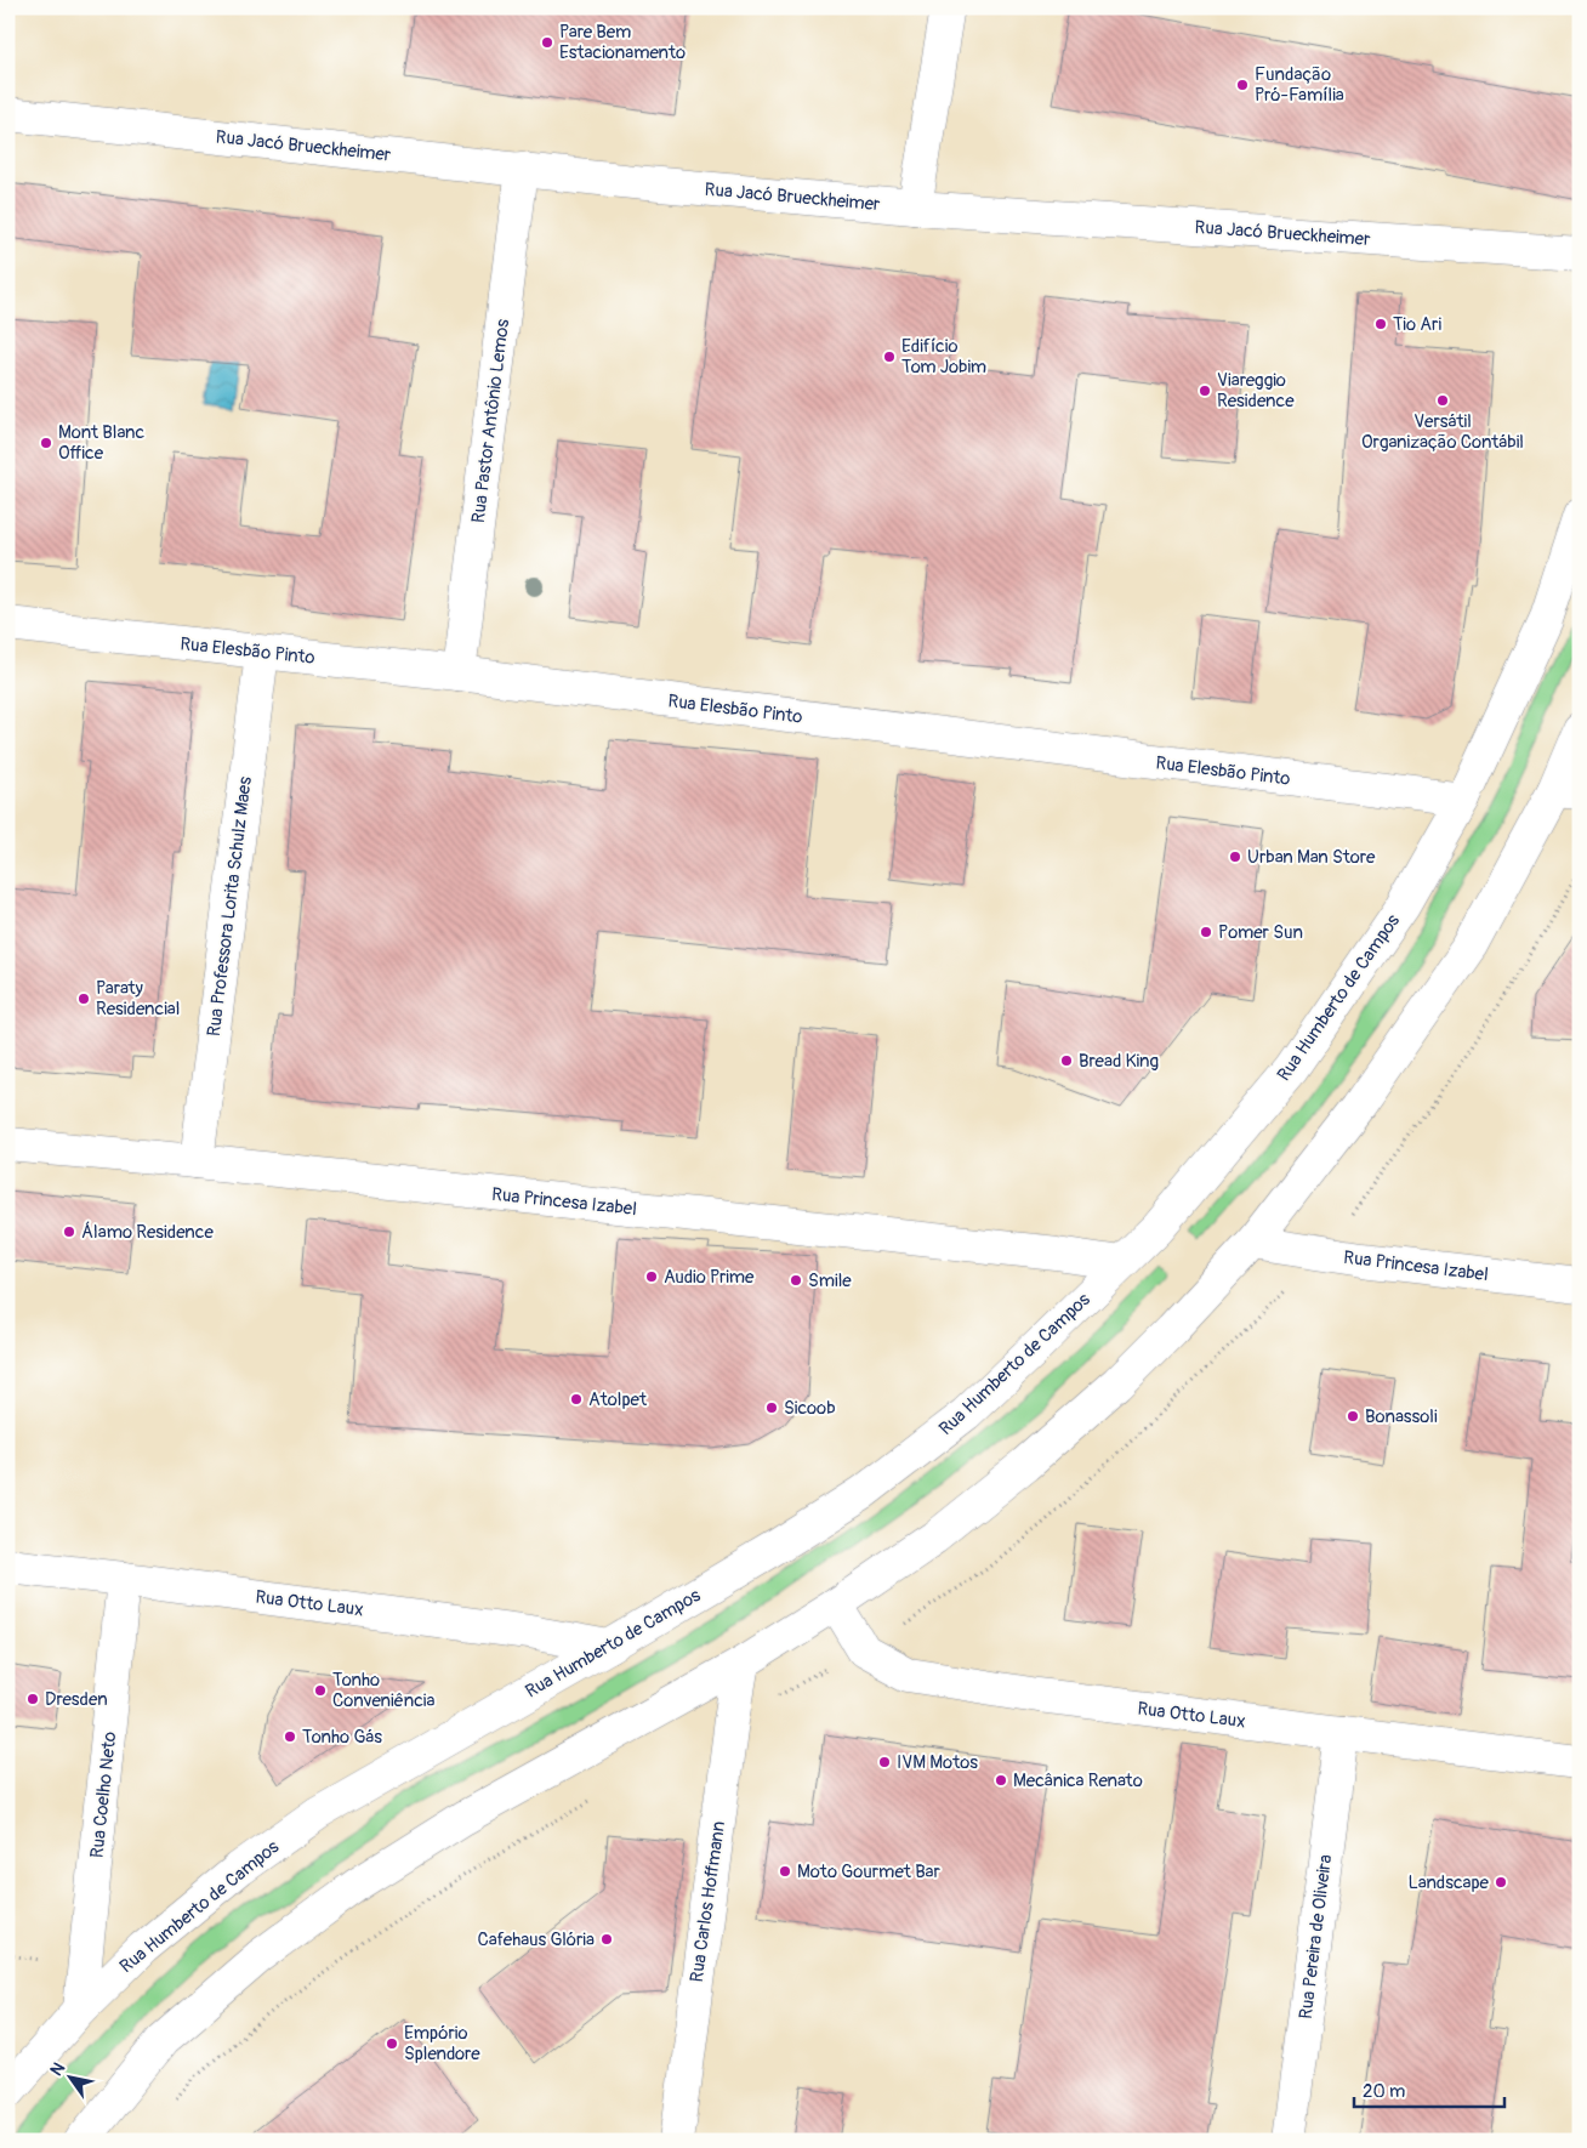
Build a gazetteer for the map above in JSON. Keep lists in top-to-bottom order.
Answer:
{
  "streets": {
    "street": [
      "Rua Jacó Brueckheimer",
      "Rua Pastor Antônio Lemos",
      "Rua Elesbão Pinto",
      "Rua Professora Lorita Schulz Maes",
      "Rua Humberto de Campos",
      "Rua Princesa Izabel",
      "Rua Otto Laux",
      "Rua Coelho Neto",
      "Rua Carlos Hoffmann",
      "Rua Pereira de Oliveira"
    ]
  },
  "crossings": [
    ["Rua Jacó Brueckheimer", "Rua Pastor Antônio Lemos"],
    ["Rua Pastor Antônio Lemos", "Rua Elesbão Pinto"],
    ["Rua Elesbão Pinto", "Rua Professora Lorita Schulz Maes"],
    ["Rua Elesbão Pinto", "Rua Humberto de Campos"],
    ["Rua Professora Lorita Schulz Maes", "Rua Princesa Izabel"],
    ["Rua Humberto de Campos", "Rua Princesa Izabel"],
    ["Rua Humberto de Campos", "Rua Otto Laux"],
    ["Rua Humberto de Campos", "Rua Coelho Neto"],
    ["Rua Otto Laux", "Rua Coelho Neto"],
    ["Rua Otto Laux", "Rua Pereira de Oliveira"]
  ],
  "places": [
    "Pare Bem Estacionamento",
    "Fundação Pró-Família",
    "Tio Ari",
    "Edifício Tom Jobim",
    "Viareggio Residence",
    "Versátil Organização Contábil",
    "Mont Blanc Office",
    "Urban Man Store",
    "Pomer Sun",
    "Paraty Residencial",
    "Bread King",
    "Álamo Residence",
    "Audio Prime",
    "Smile",
    "Atolpet",
    "Sicoob",
    "Bonassoli",
    "Tonho Conveniência",
    "Dresden",
    "Tonho Gás",
    "IVM Motos",
    "Mecânica Renato",
    "Moto Gourmet Bar",
    "Landscape",
    "Cafehaus Glória",
    "Empório Splendore"
  ],
  "scale_bar": "20 m",
  "north": "top left"
}
